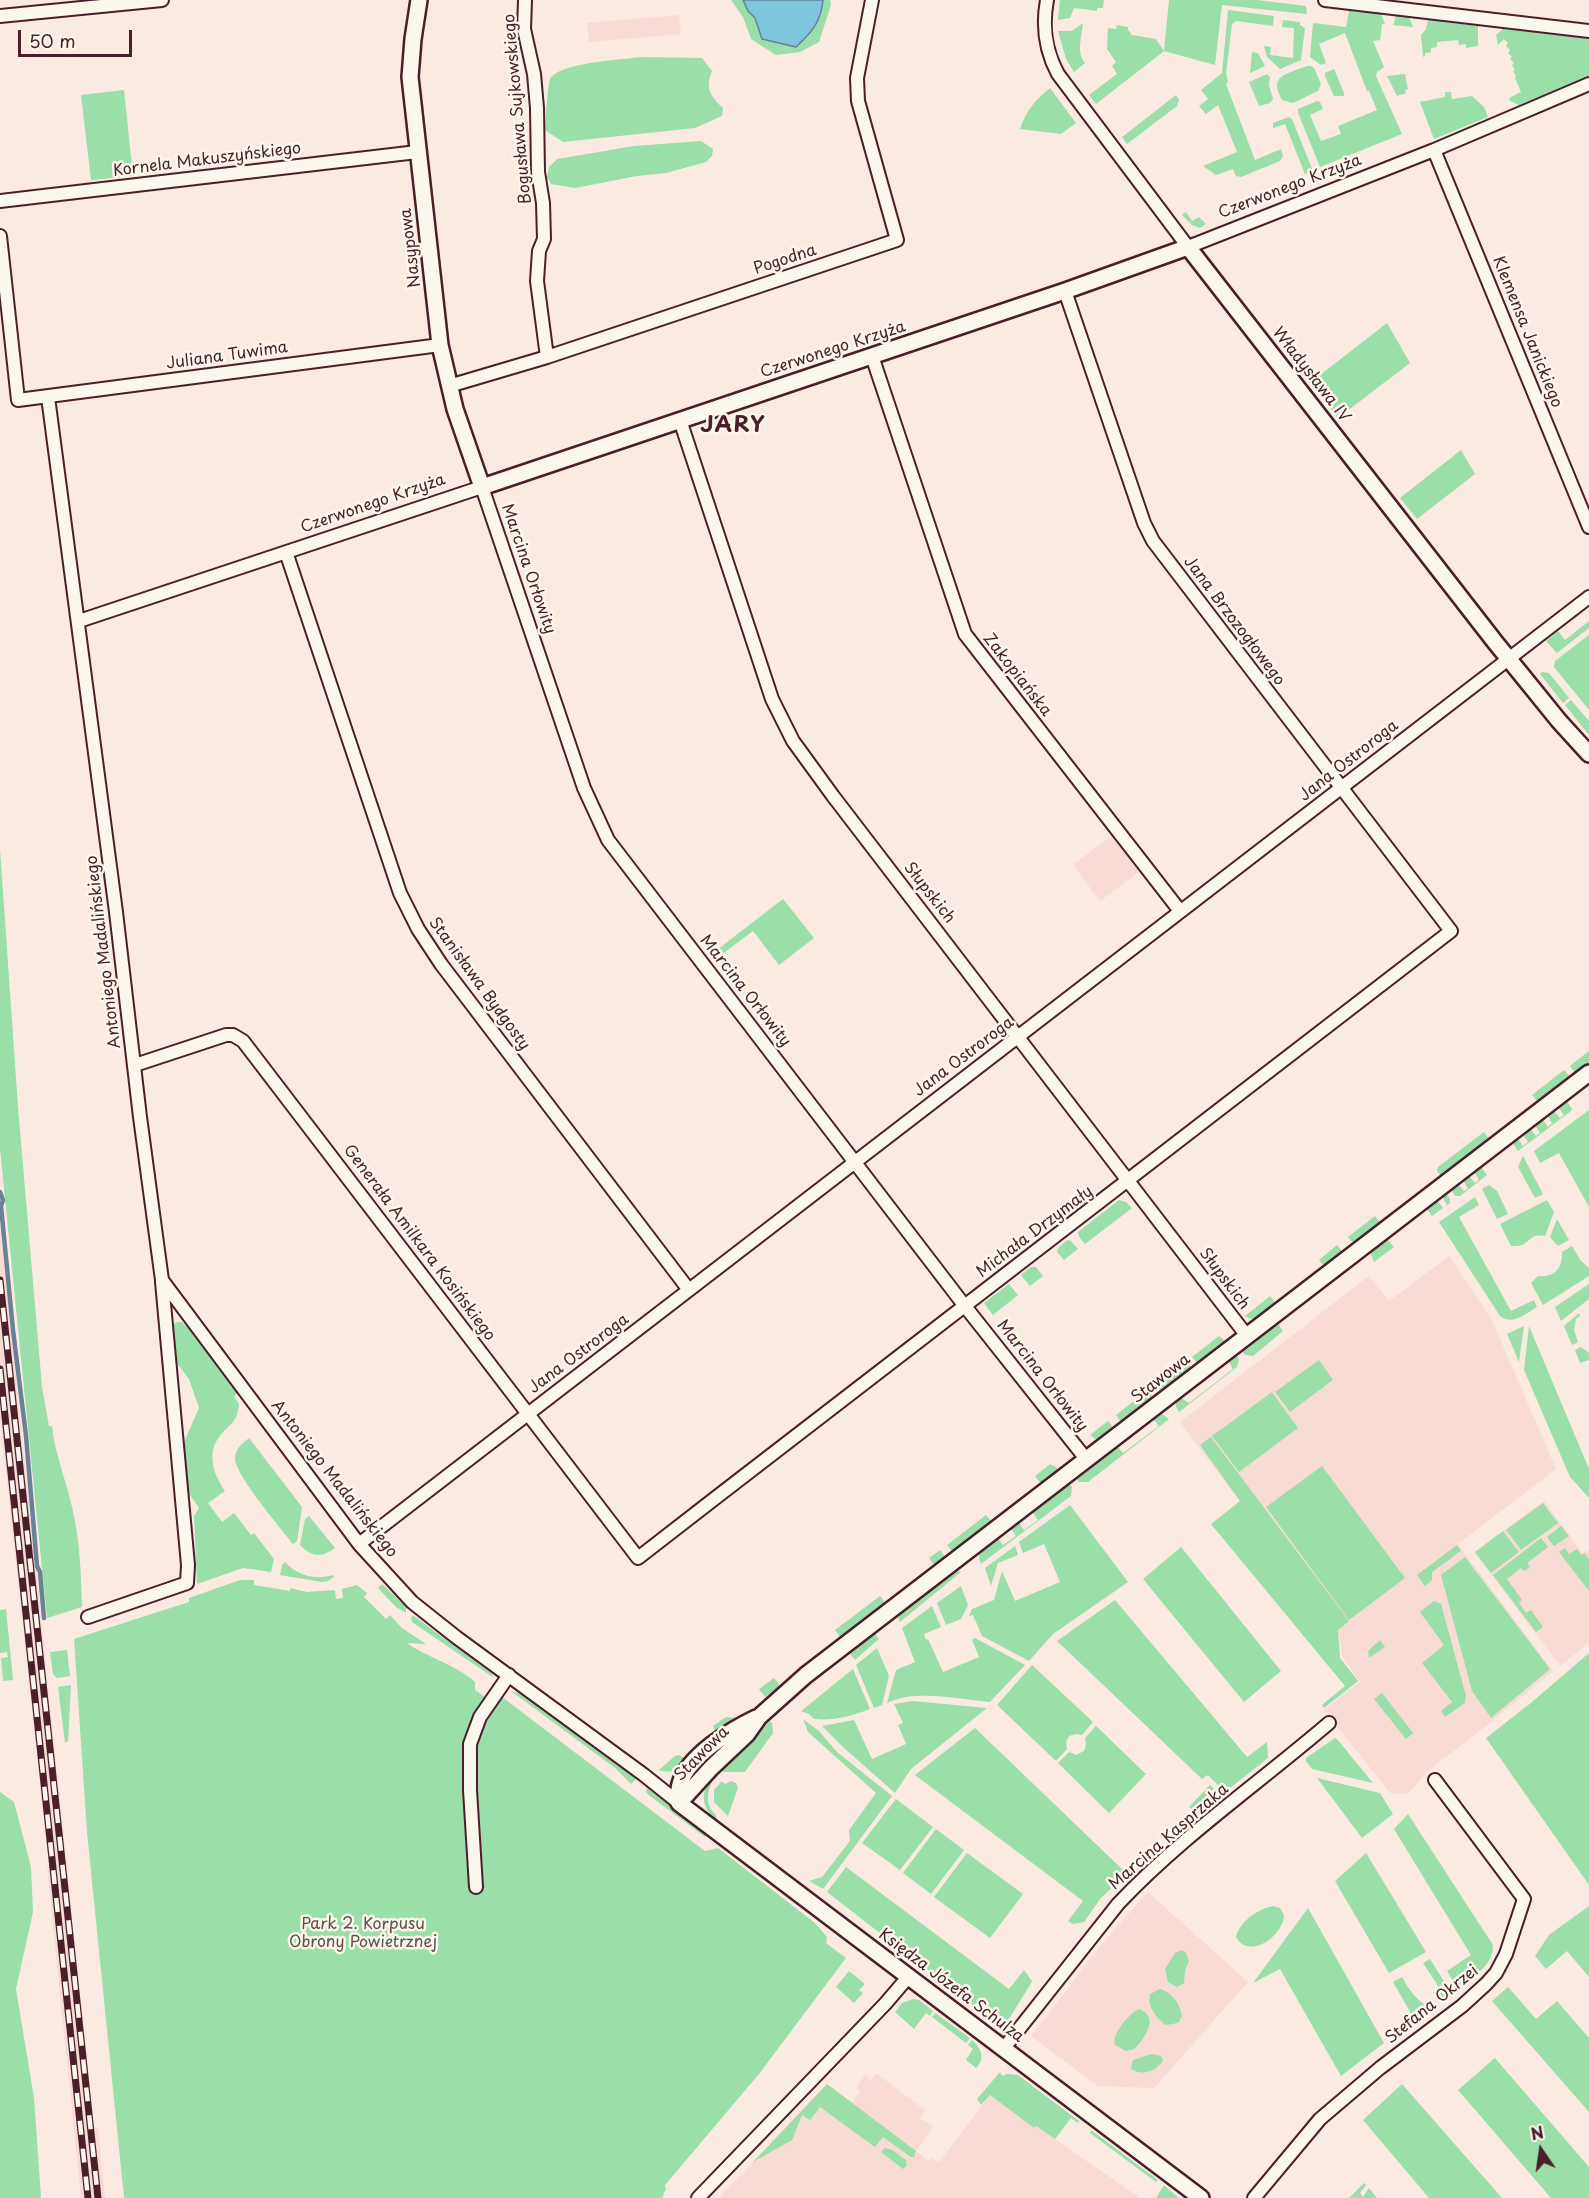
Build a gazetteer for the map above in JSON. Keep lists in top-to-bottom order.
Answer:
{
  "streets": {
    "street": [
      "Bogusława Sujkowskiego",
      "Kornela Makuszyńskiego",
      "Czerwonego Krzyża",
      "Nasypowa",
      "Pogodna",
      "Klemensa Janickiego",
      "Juliana Tuwima",
      "Władysława IV",
      "Marcina Orłowity",
      "Jana Brzozogłowego",
      "Zakopiańska",
      "Jana Ostroroga",
      "Słupskich",
      "Antoniego Madalińskiego",
      "Stanisława Bydgosty",
      "Michała Drzymały",
      "Generała Amilkara Kosińskiego",
      "Stawowa",
      "Marcina Kasprzaka",
      "Księdza Józefa Schulza",
      "Stefana Okrzei"
    ]
  },
  "crossings": [
    ["Bogusława Sujkowskiego", "Pogodna"],
    ["Kornela Makuszyńskiego", "Nasypowa"],
    ["Czerwonego Krzyża", "Nasypowa"],
    ["Czerwonego Krzyża", "Klemensa Janickiego"],
    ["Czerwonego Krzyża", "Władysława IV"],
    ["Czerwonego Krzyża", "Marcina Orłowity"],
    ["Czerwonego Krzyża", "Jana Brzozogłowego"],
    ["Czerwonego Krzyża", "Zakopiańska"],
    ["Czerwonego Krzyża", "Słupskich"],
    ["Czerwonego Krzyża", "Antoniego Madalińskiego"],
    ["Czerwonego Krzyża", "Stanisława Bydgosty"],
    ["Nasypowa", "Pogodna"],
    ["Nasypowa", "Juliana Tuwima"],
    ["Nasypowa", "Marcina Orłowity"],
    ["Juliana Tuwima", "Antoniego Madalińskiego"],
    ["Władysława IV", "Jana Ostroroga"],
    ["Marcina Orłowity", "Jana Ostroroga"],
    ["Marcina Orłowity", "Michała Drzymały"],
    ["Marcina Orłowity", "Stawowa"],
    ["Jana Brzozogłowego", "Jana Ostroroga"],
    ["Jana Brzozogłowego", "Michała Drzymały"],
    ["Zakopiańska", "Jana Ostroroga"],
    ["Jana Ostroroga", "Słupskich"],
    ["Jana Ostroroga", "Antoniego Madalińskiego"],
    ["Jana Ostroroga", "Stanisława Bydgosty"],
    ["Jana Ostroroga", "Generała Amilkara Kosińskiego"],
    ["Słupskich", "Michała Drzymały"],
    ["Słupskich", "Stawowa"],
    ["Antoniego Madalińskiego", "Generała Amilkara Kosińskiego"],
    ["Antoniego Madalińskiego", "Stawowa"],
    ["Antoniego Madalińskiego", "Księdza Józefa Schulza"],
    ["Michała Drzymały", "Generała Amilkara Kosińskiego"],
    ["Stawowa", "Księdza Józefa Schulza"],
    ["Marcina Kasprzaka", "Księdza Józefa Schulza"]
  ],
  "districts": ["JARY"],
  "parks": ["Park 2. Korpusu Obrony Powietrznej"],
  "scale_bar": "50 m",
  "north": "top"
}
